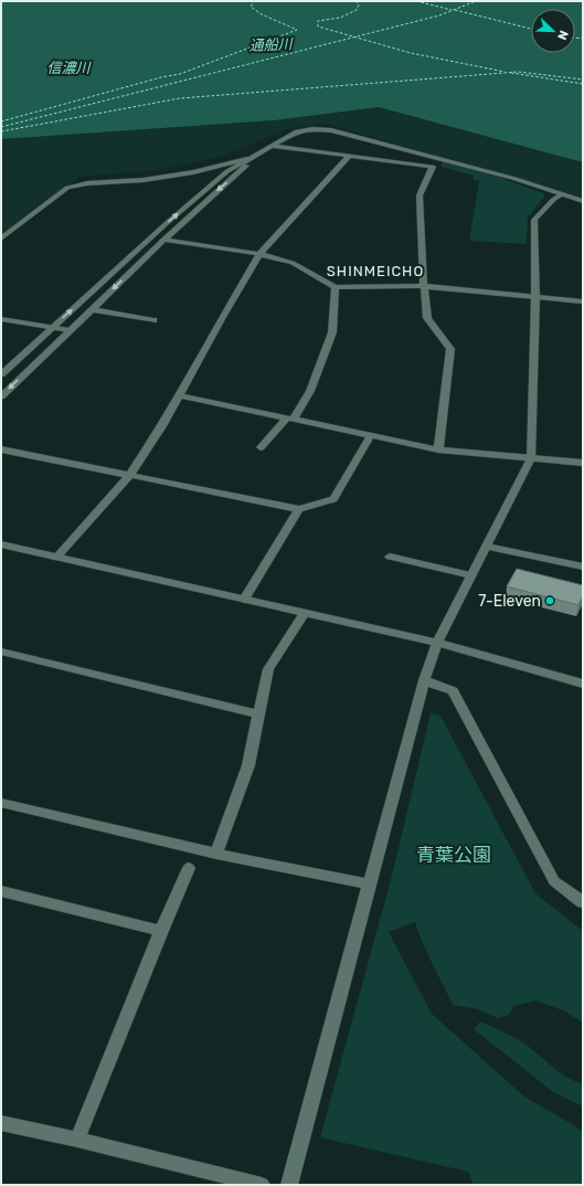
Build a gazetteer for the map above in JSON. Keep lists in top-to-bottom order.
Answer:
{
  "districts": ["SHINMEICHO"],
  "water": ["通船川", "信濃川"],
  "parks": ["青葉公園"],
  "places": ["7-Eleven"],
  "north": "bottom right"
}
